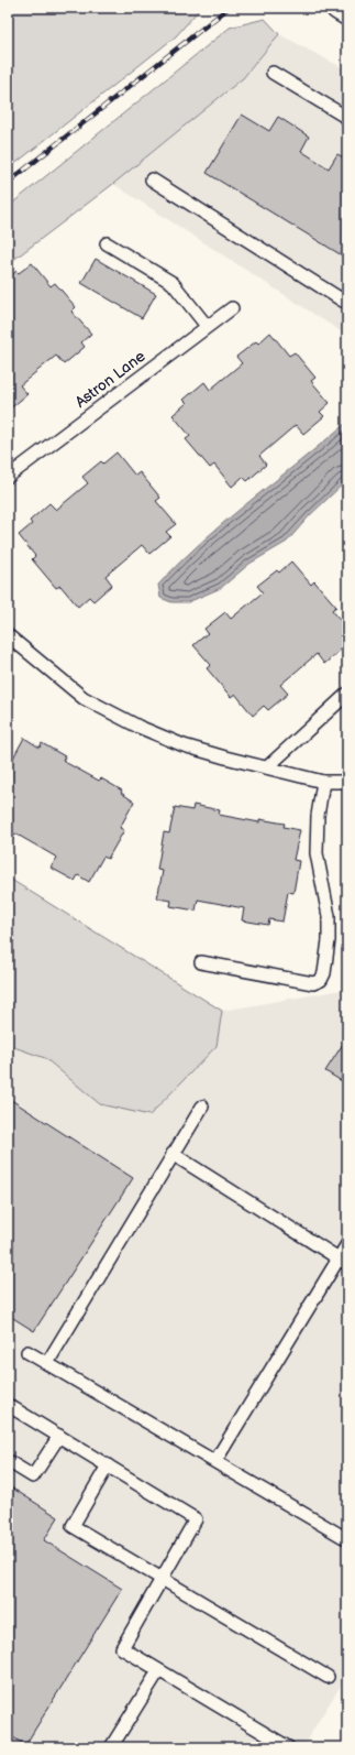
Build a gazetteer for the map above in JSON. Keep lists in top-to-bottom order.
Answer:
{
  "streets": {
    "lane": ["Astron Lane"]
  }
}
